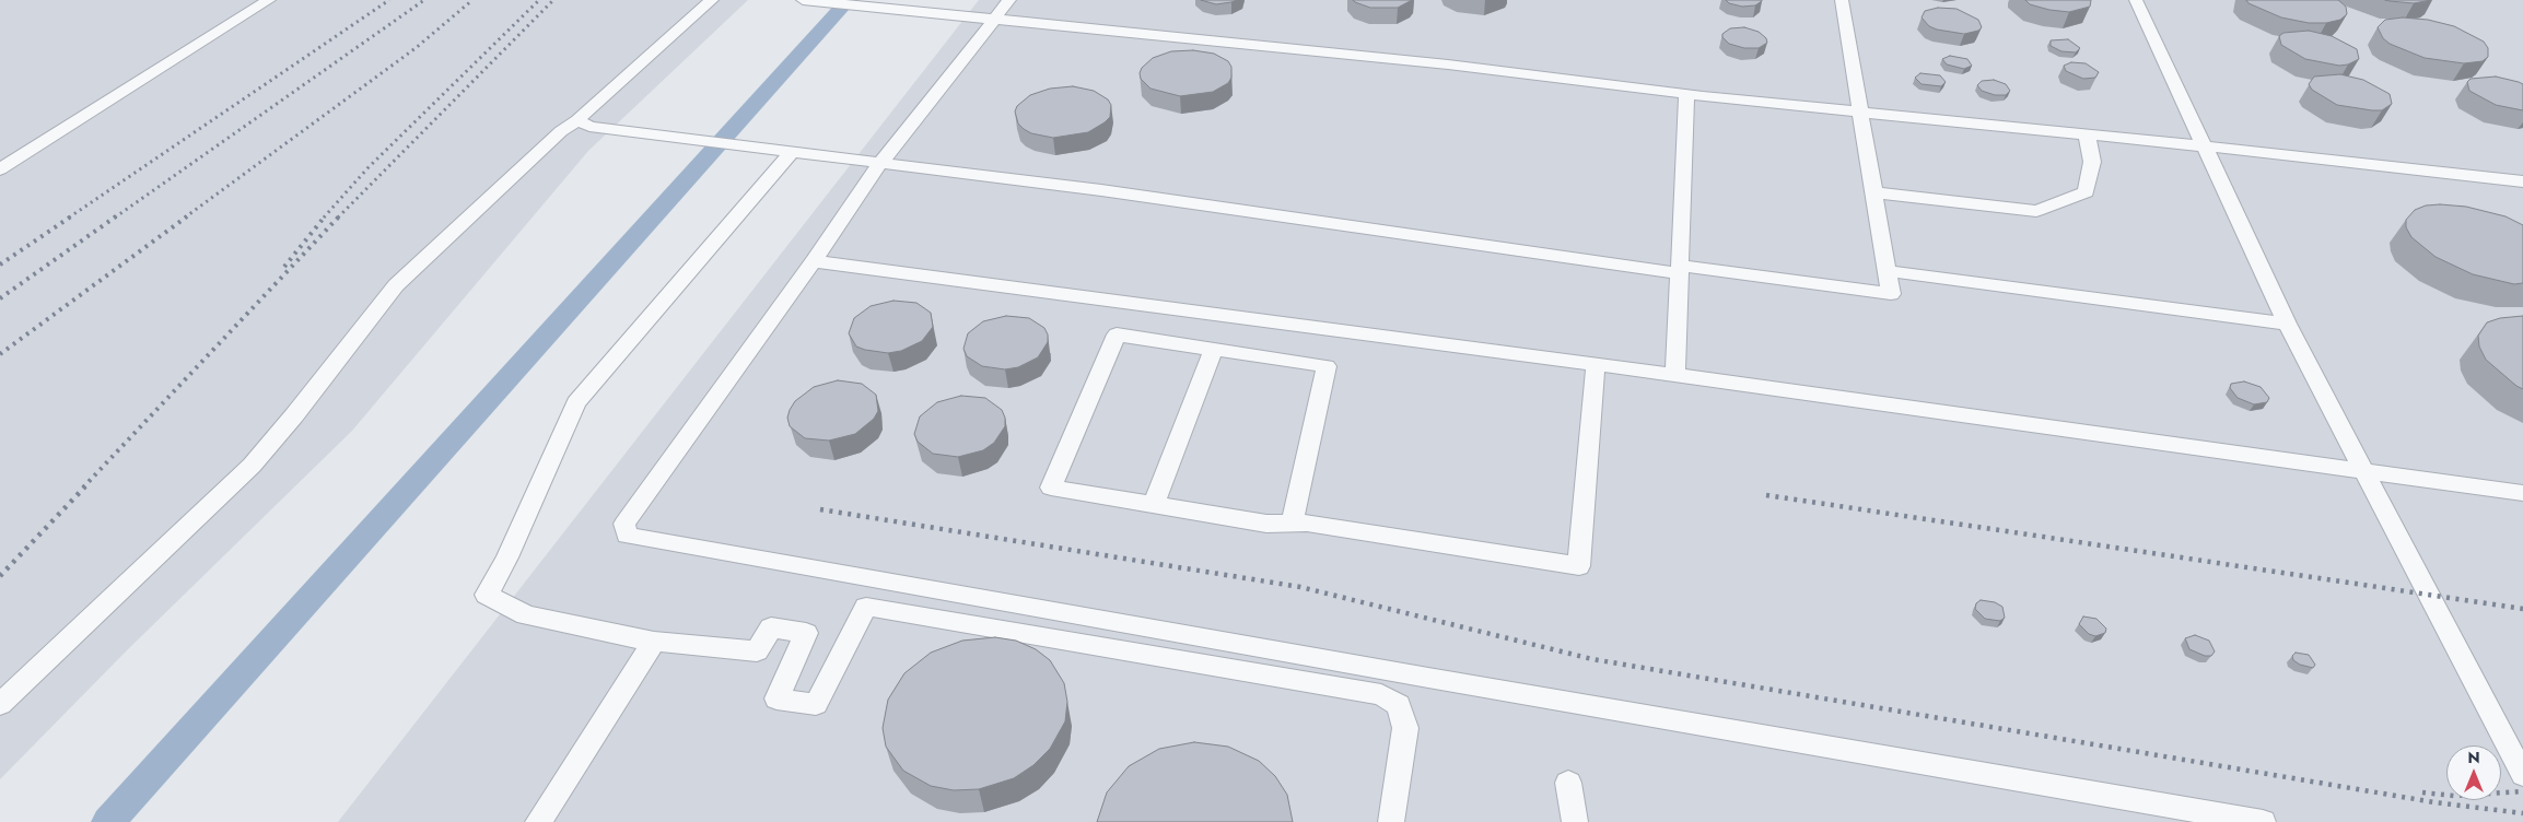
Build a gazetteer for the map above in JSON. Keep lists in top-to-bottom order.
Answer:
{
  "north": "top"
}
